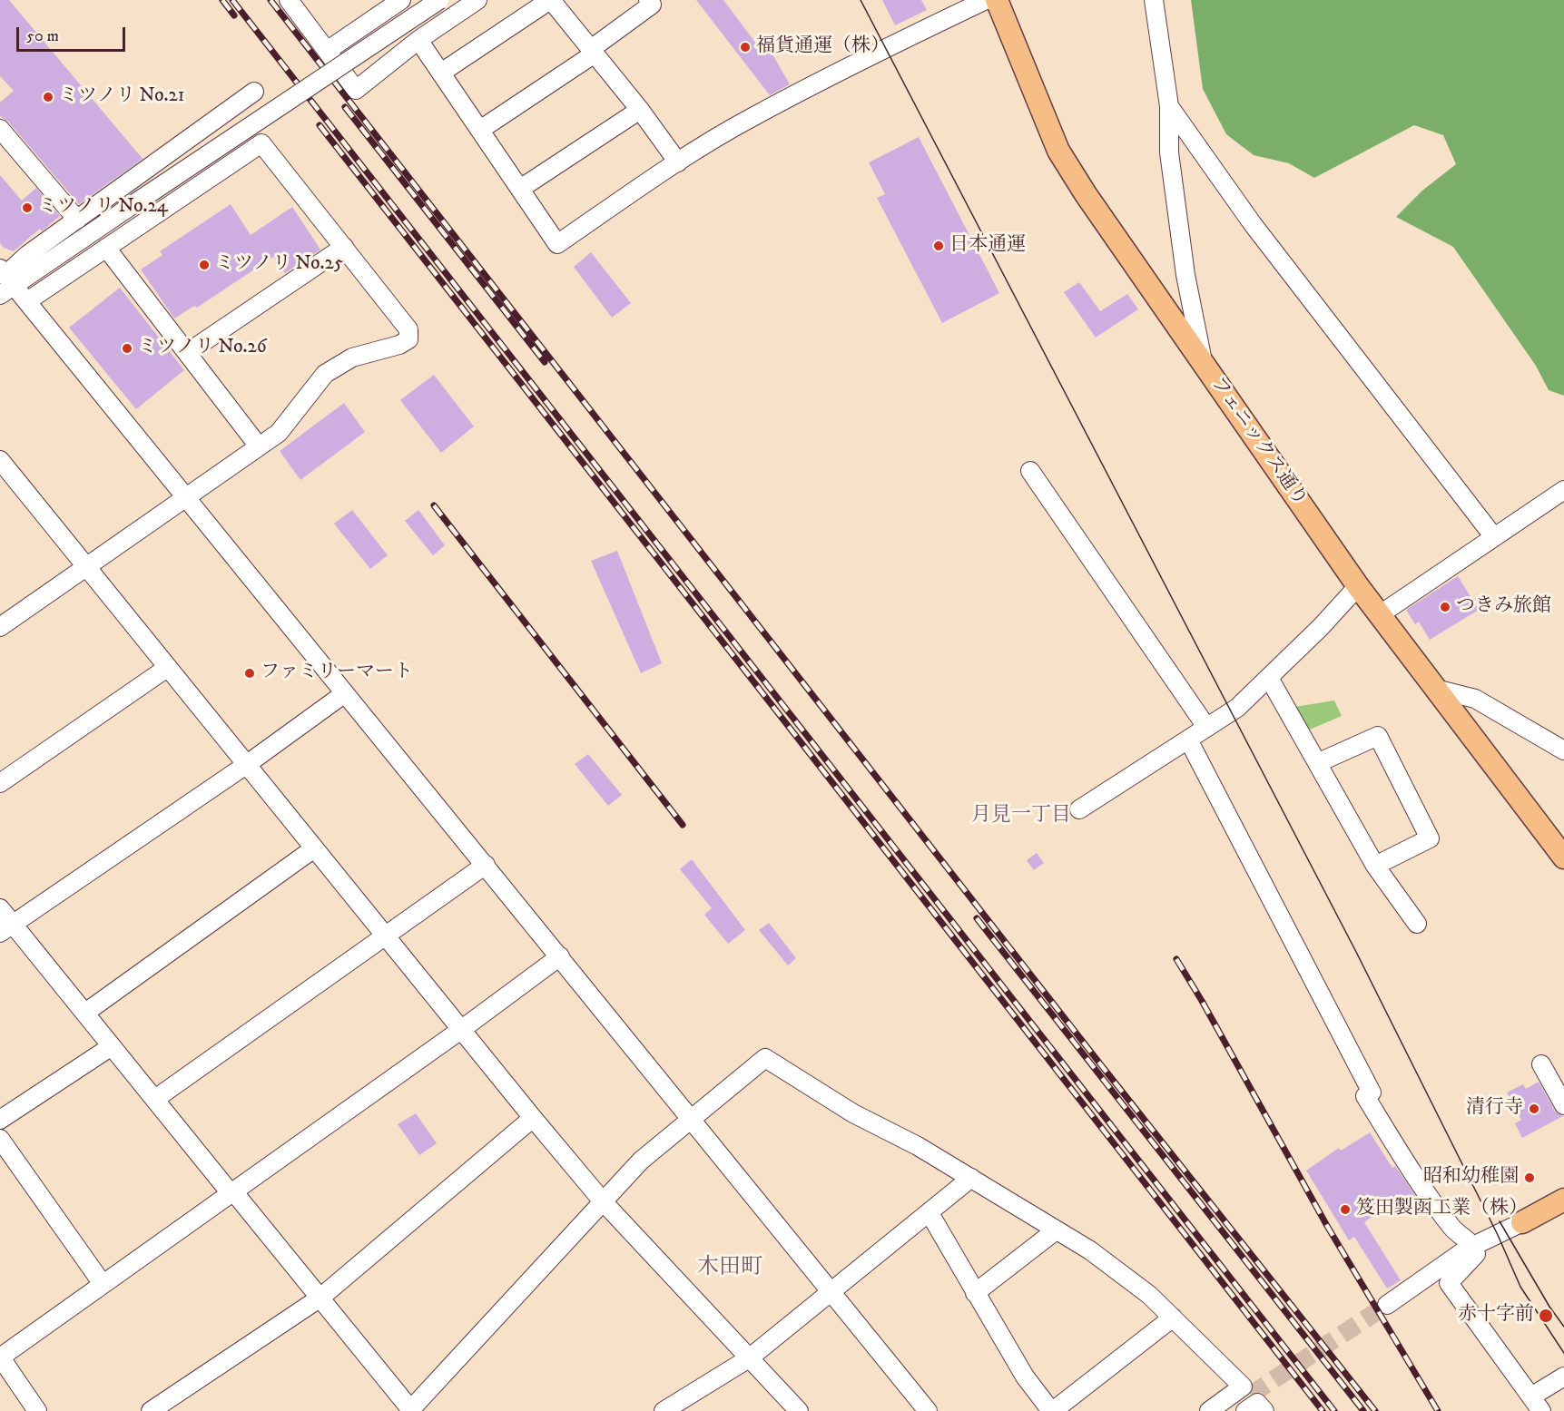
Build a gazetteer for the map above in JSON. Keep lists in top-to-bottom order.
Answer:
{
  "streets": {
    "main road": ["フェニックス通り"]
  },
  "districts": ["月見一丁目", "木田町"],
  "places": [
    "福貨通運（株）",
    "ミツノリ No.21",
    "ミツノリ No.24",
    "日本通運",
    "ミツノリ No.25",
    "ミツノリ No.26",
    "つきみ旅館",
    "ファミリーマート",
    "清行寺",
    "昭和幼稚園",
    "笈田製函工業（株）",
    "赤十字前"
  ],
  "scale_bar": "50 m"
}
